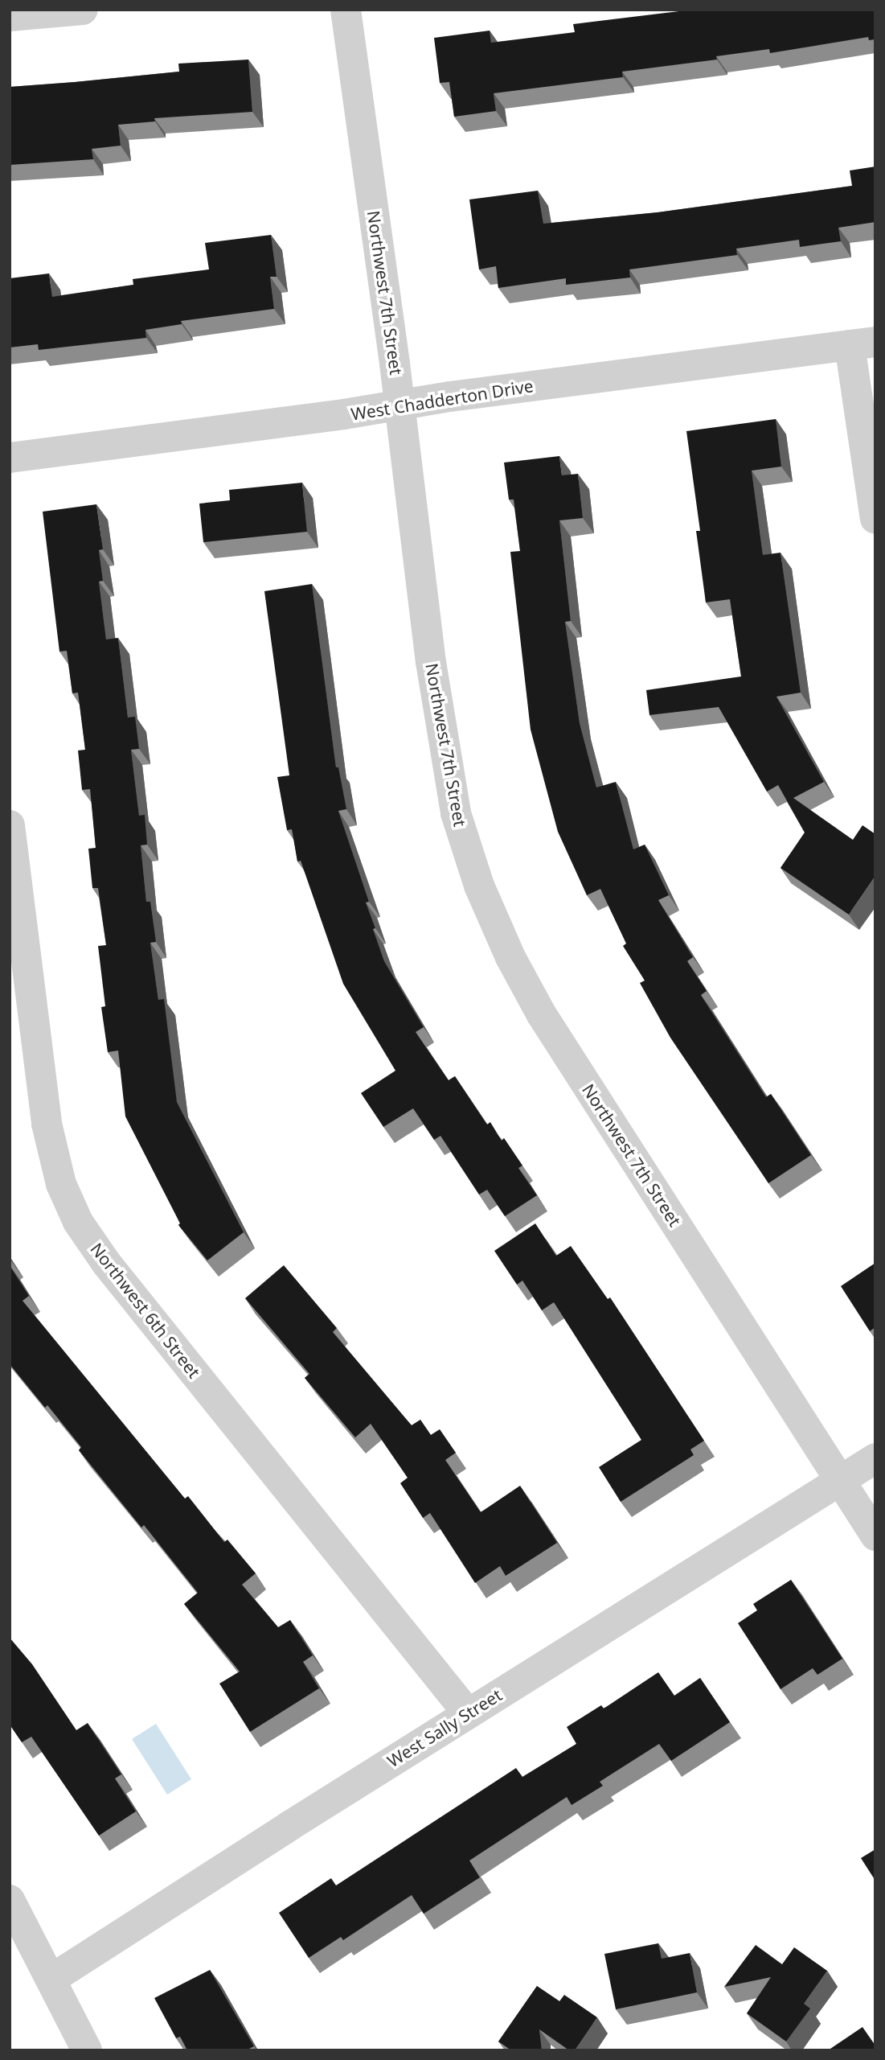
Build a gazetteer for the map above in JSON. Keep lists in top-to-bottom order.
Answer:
{
  "streets": {
    "street": [
      "Northwest 7th Street",
      "West Chadderton Drive",
      "Northwest 6th Street",
      "West Sally Street"
    ]
  },
  "crossings": [
    ["Northwest 7th Street", "West Chadderton Drive"],
    ["Northwest 7th Street", "West Sally Street"],
    ["Northwest 6th Street", "West Sally Street"]
  ]
}
